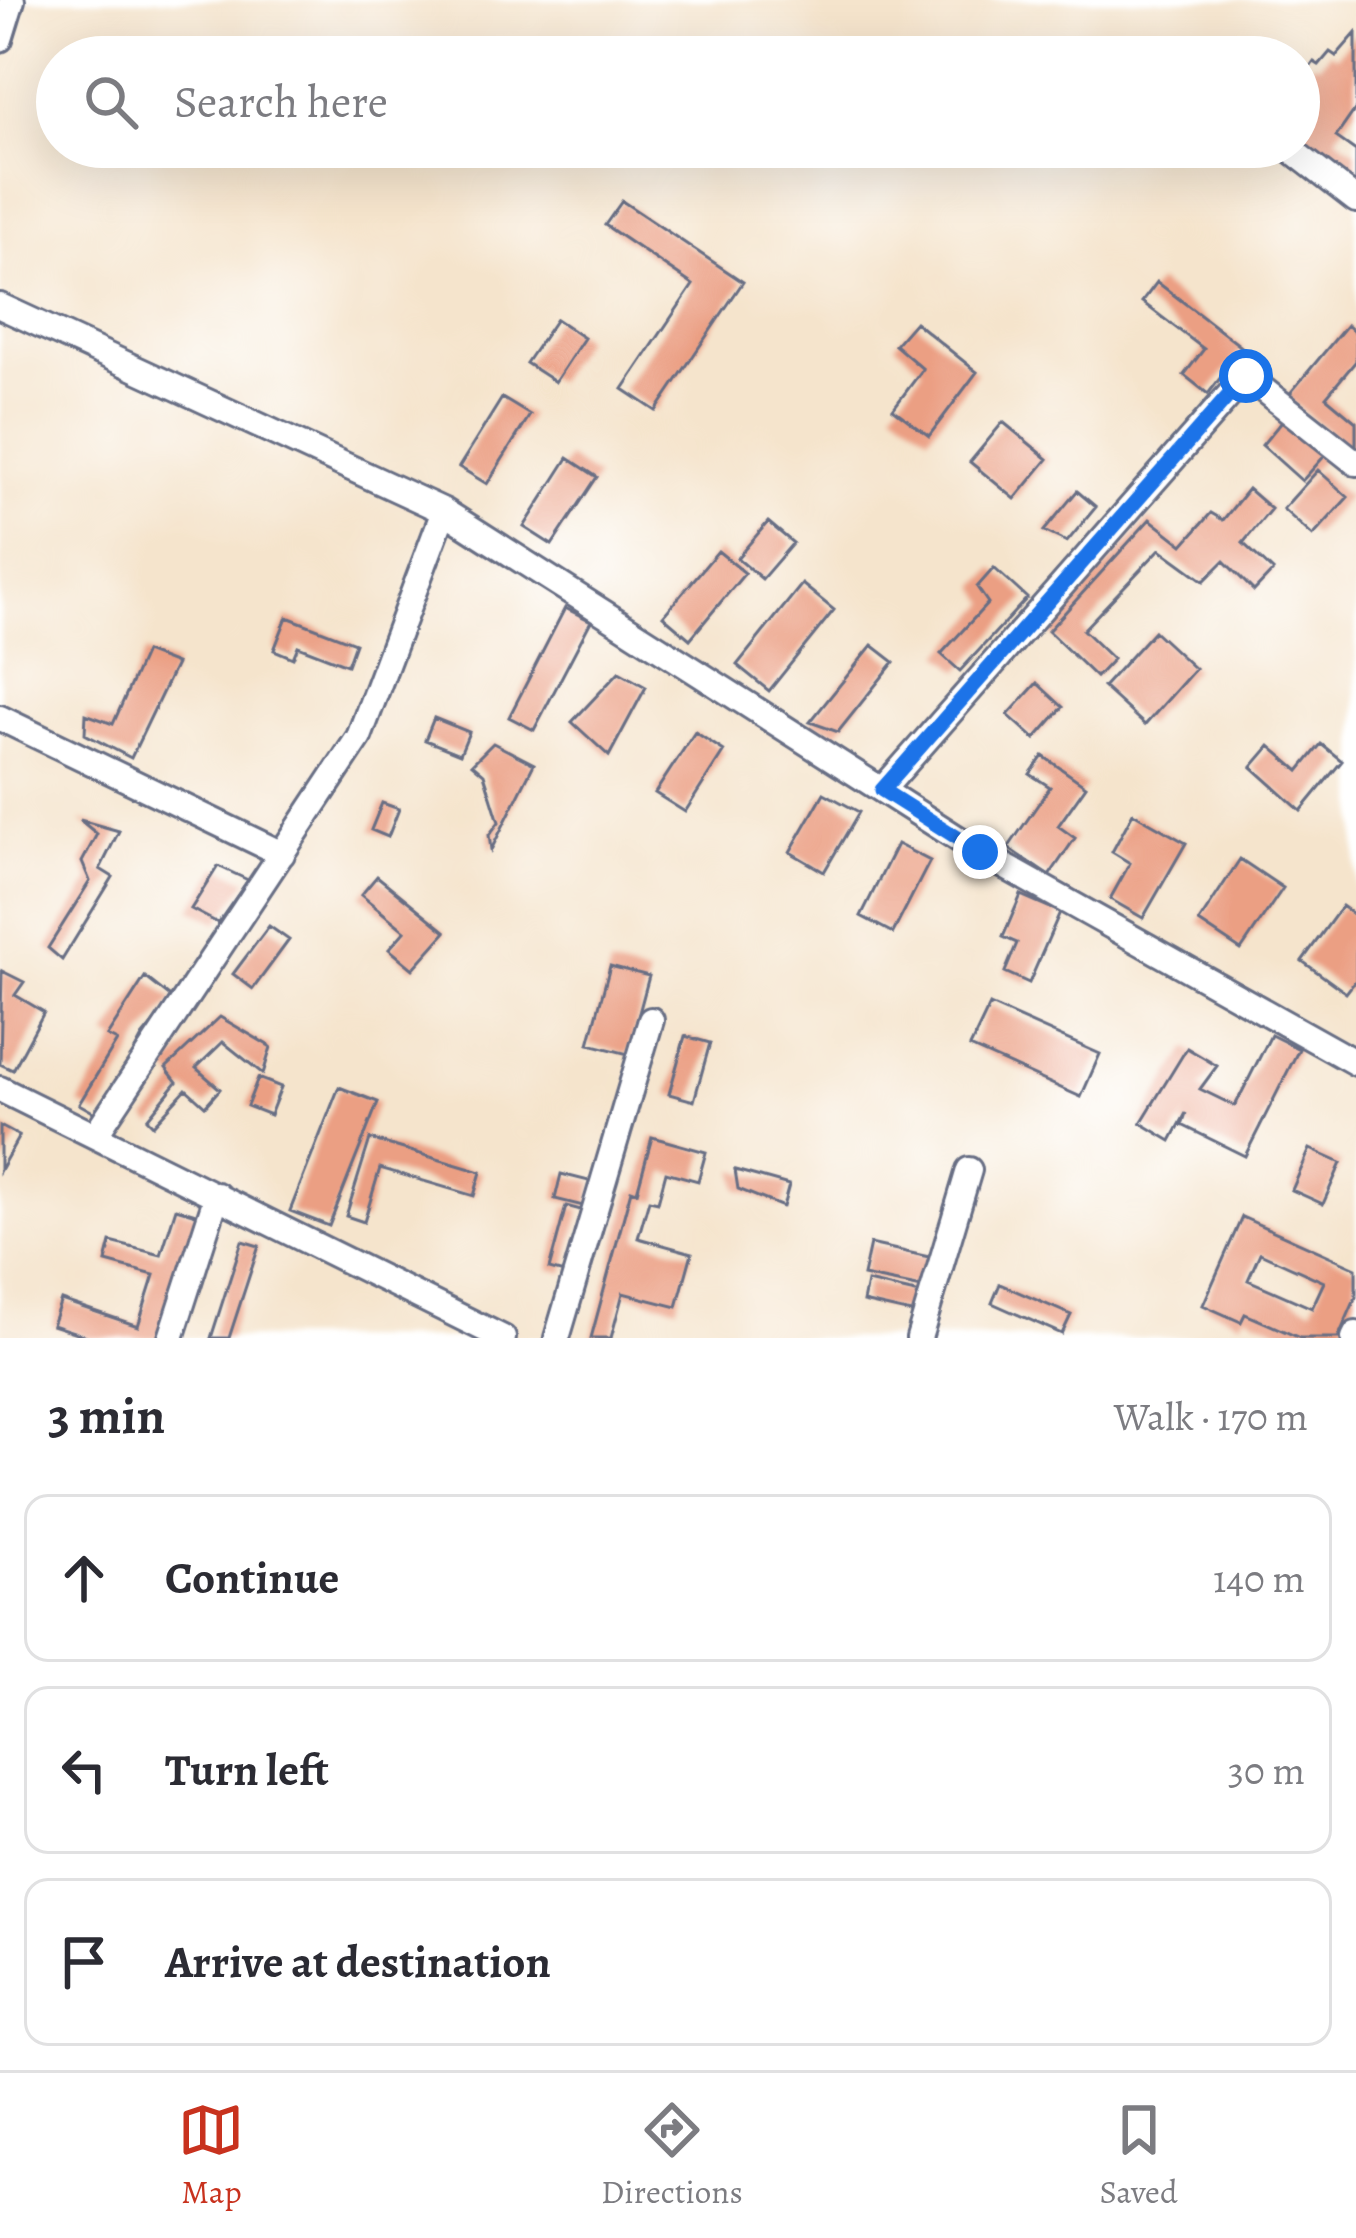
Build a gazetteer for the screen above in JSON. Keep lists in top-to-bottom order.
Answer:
{
  "page": {
    "search": "Search here",
    "heading": ["3 min", "Walk · 170 m"],
    "list": [
      ["Continue", "140 m"],
      ["Turn left", "30 m"],
      "Arrive at destination"
    ],
    "nav": ["Map", "Directions", "Saved"]
  }
}
